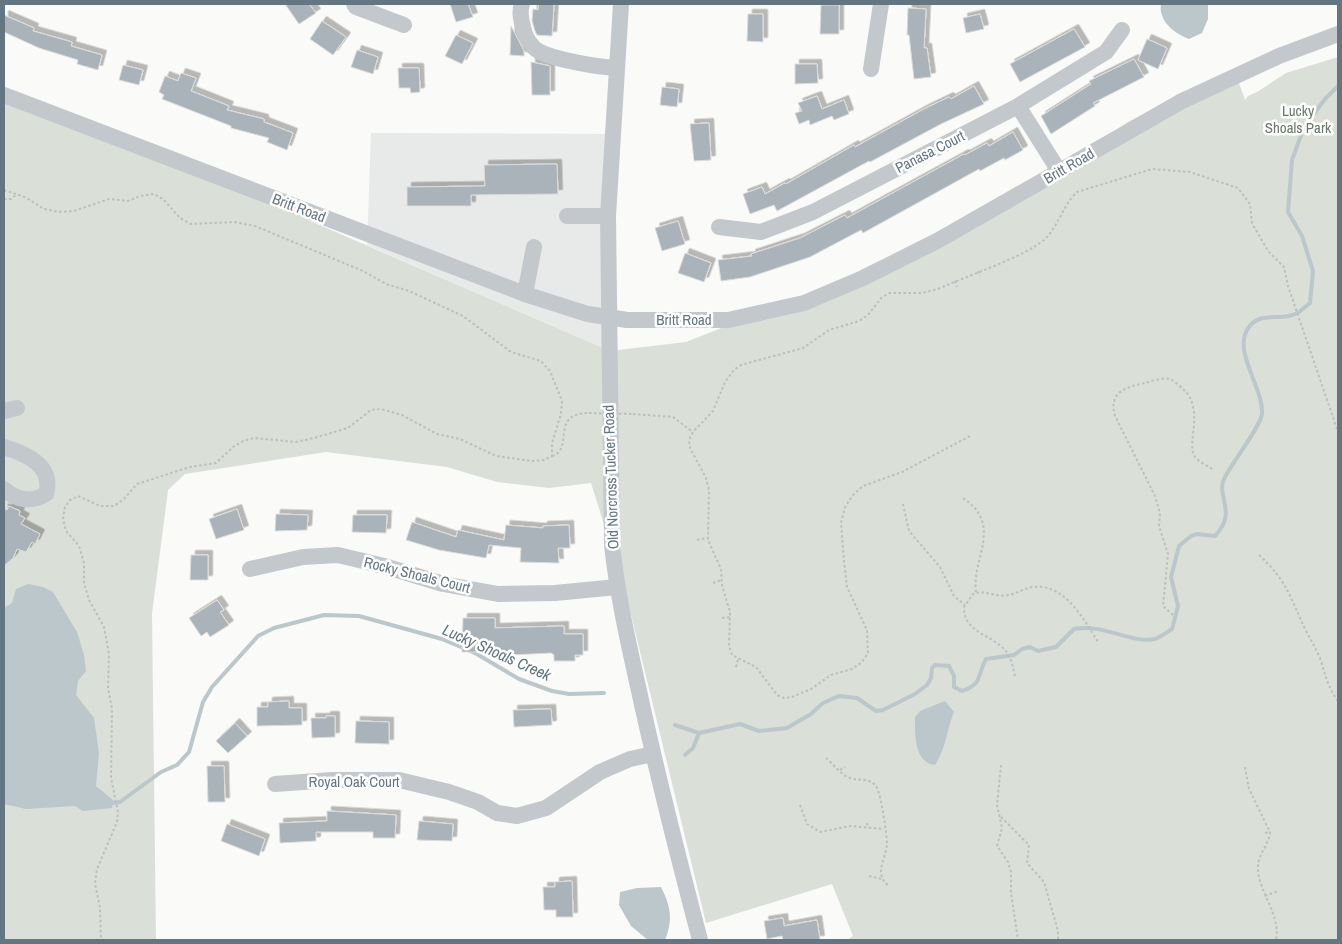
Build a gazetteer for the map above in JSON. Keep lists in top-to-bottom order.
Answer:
{
  "streets": {
    "street": [
      "Panasa Court",
      "Britt Road",
      "Old Norcross Tucker Road",
      "Rocky Shoals Court",
      "Royal Oak Court"
    ]
  },
  "crossings": [
    ["Britt Road", "Old Norcross Tucker Road"],
    ["Old Norcross Tucker Road", "Rocky Shoals Court"],
    ["Old Norcross Tucker Road", "Royal Oak Court"]
  ],
  "water": ["Lucky Shoals Creek"],
  "parks": ["Lucky Shoals Park"]
}
